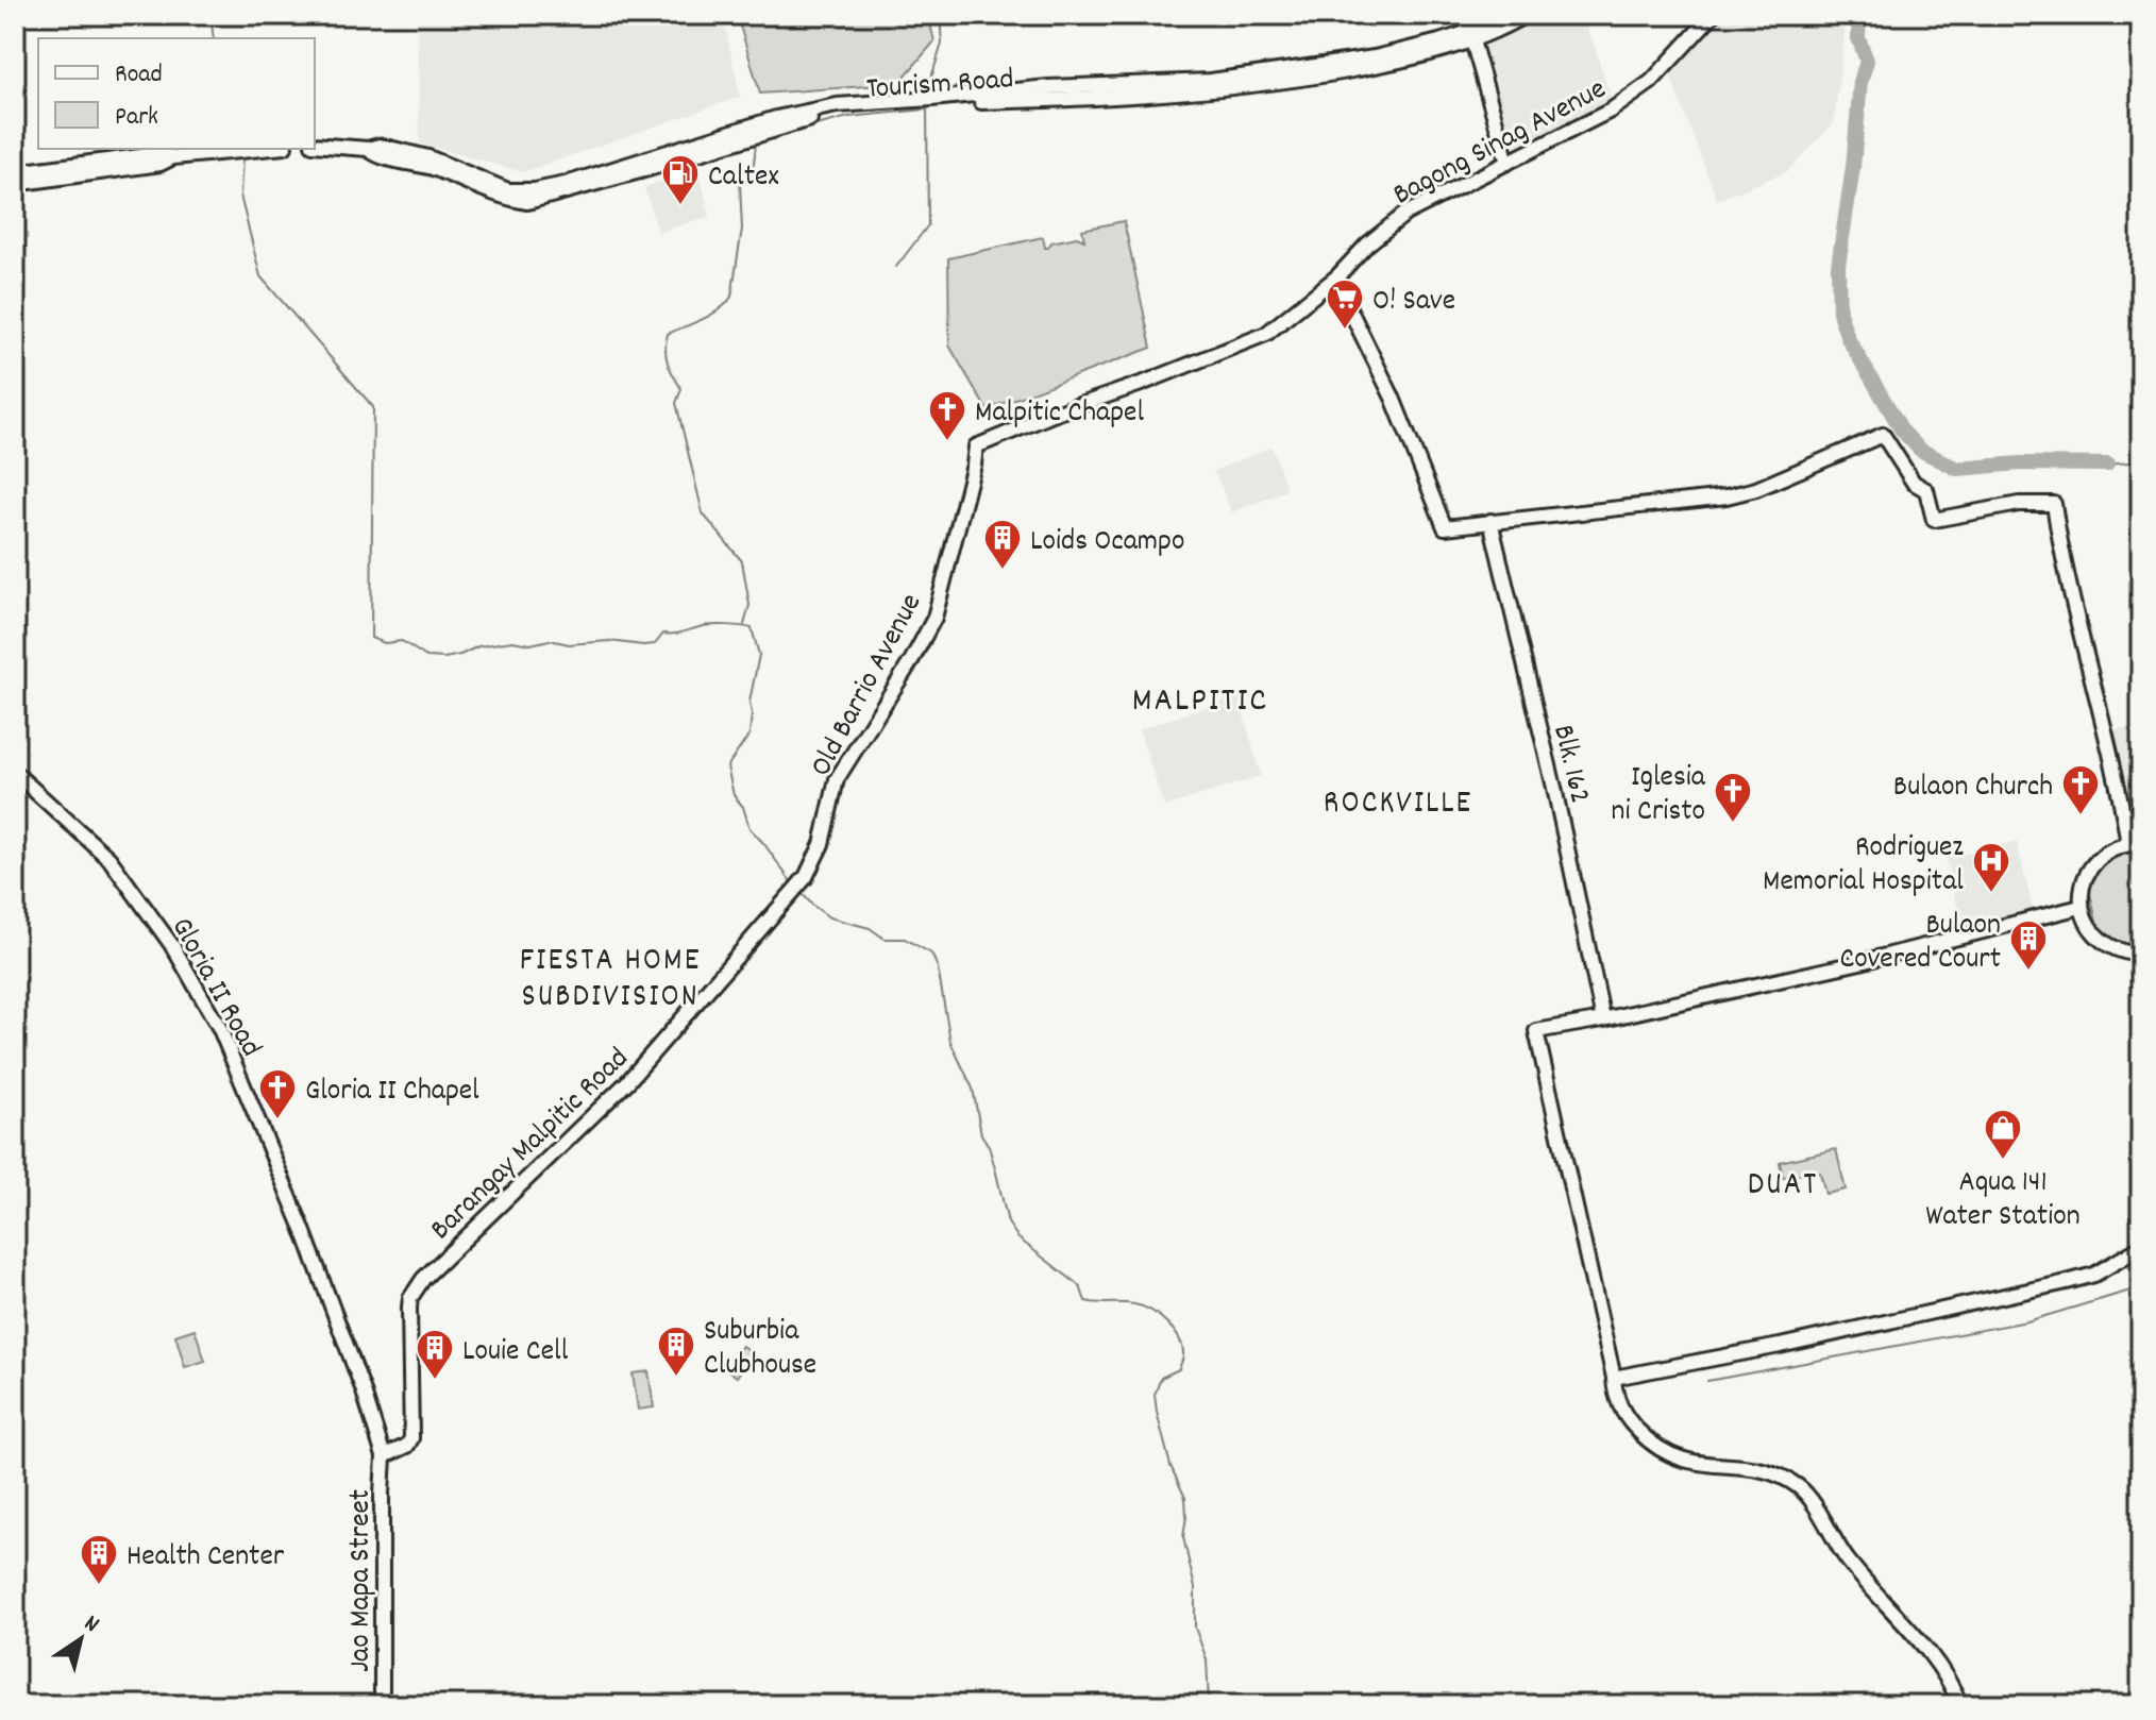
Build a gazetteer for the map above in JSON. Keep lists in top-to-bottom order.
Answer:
{
  "streets": {
    "street": [
      "Tourism Road",
      "Bagong Sinag Avenue",
      "Old Barrio Avenue",
      "Blk. 162",
      "Gloria II Road",
      "Barangay Malpitic Road",
      "Jao Mapa Street"
    ]
  },
  "crossings": [
    ["Bagong Sinag Avenue", "Old Barrio Avenue"],
    ["Old Barrio Avenue", "Barangay Malpitic Road"],
    ["Gloria II Road", "Barangay Malpitic Road"],
    ["Gloria II Road", "Jao Mapa Street"],
    ["Barangay Malpitic Road", "Jao Mapa Street"]
  ],
  "districts": [
    "MALPITIC",
    "ROCKVILLE",
    "FIESTA HOME SUBDIVISION",
    "DUAT"
  ],
  "places": {
    "fuel station": ["Caltex"],
    "supermarket": ["O! Save"],
    "church": [
      "Malpitic Chapel",
      "Bulaon Church",
      "Iglesia ni Cristo",
      "Gloria II Chapel"
    ],
    "building": [
      "Loids Ocampo",
      "Bulaon Covered Court",
      "Suburbia Clubhouse",
      "Louie Cell",
      "Health Center"
    ],
    "hospital": ["Rodriguez Memorial Hospital"],
    "shop": ["Aqua 141 Water Station"]
  },
  "legend": ["Road", "Park"],
  "north": "top right"
}
